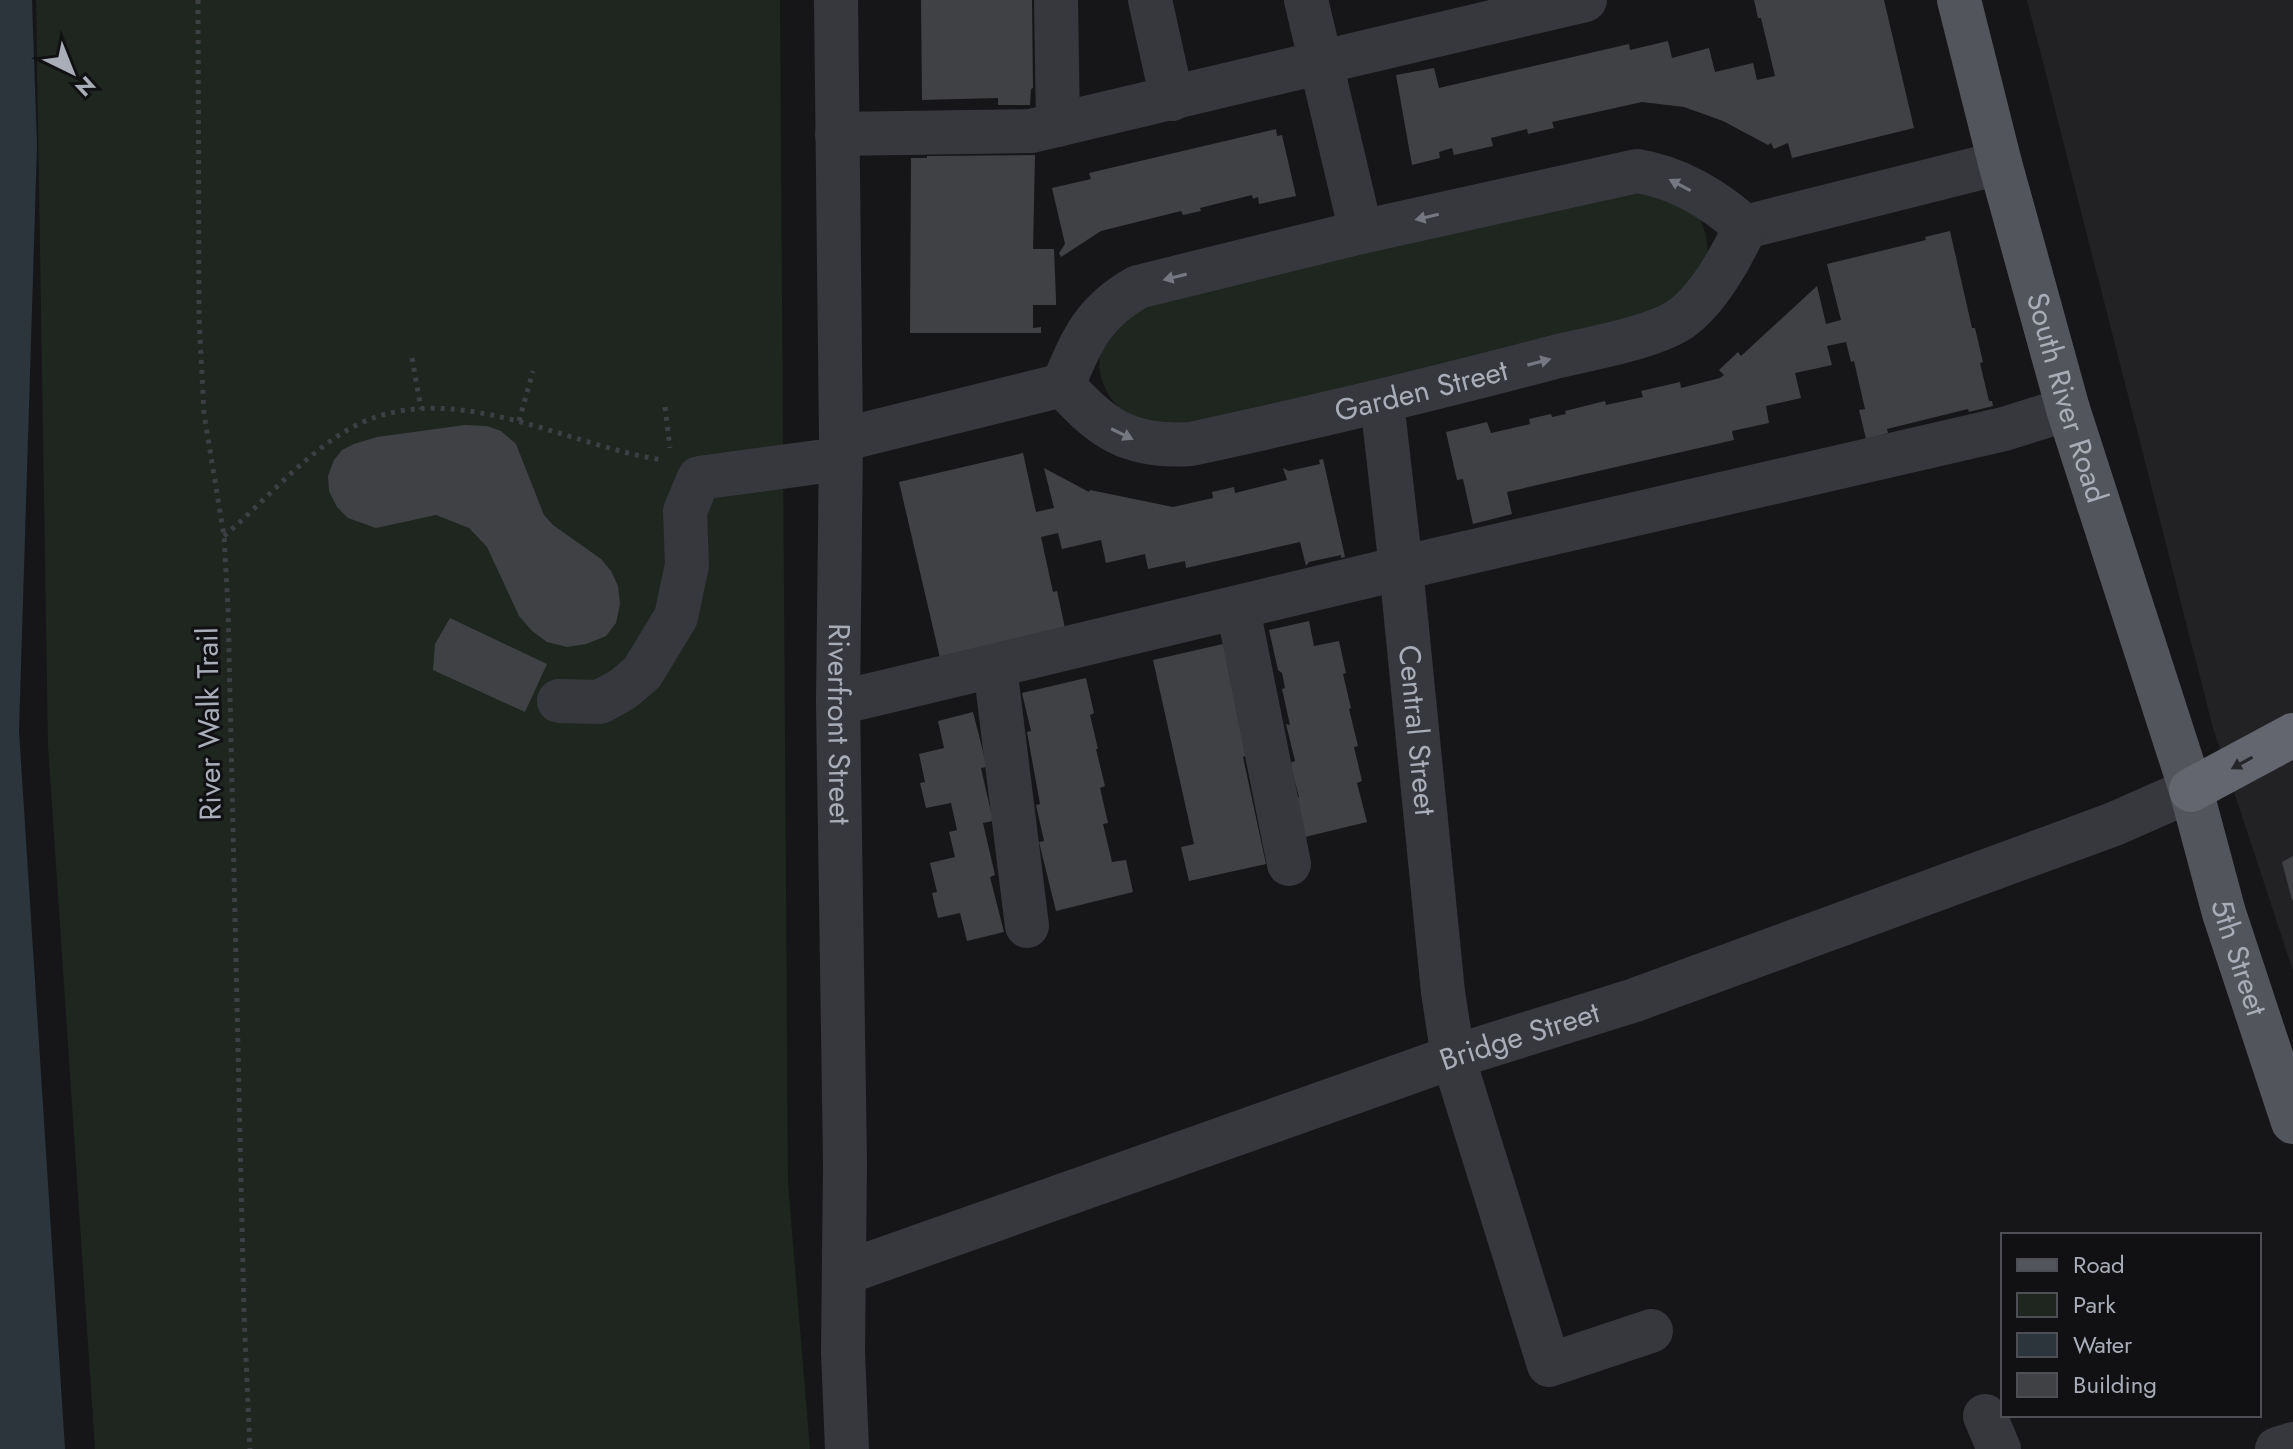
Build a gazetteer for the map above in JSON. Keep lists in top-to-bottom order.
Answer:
{
  "streets": {
    "main road": ["South River Road", "5th Street"],
    "street": [
      "Garden Street",
      "Riverfront Street",
      "Central Street",
      "Bridge Street"
    ],
    "path": ["River Walk Trail"]
  },
  "crossings": [
    ["Garden Street", "Central Street"],
    ["South River Road", "5th Street"],
    ["South River Road", "Bridge Street"],
    ["Riverfront Street", "Bridge Street"],
    ["Central Street", "Bridge Street"],
    ["5th Street", "Bridge Street"]
  ],
  "legend": [
    "Road",
    "Park",
    "Water",
    "Building"
  ],
  "north": "bottom right"
}
